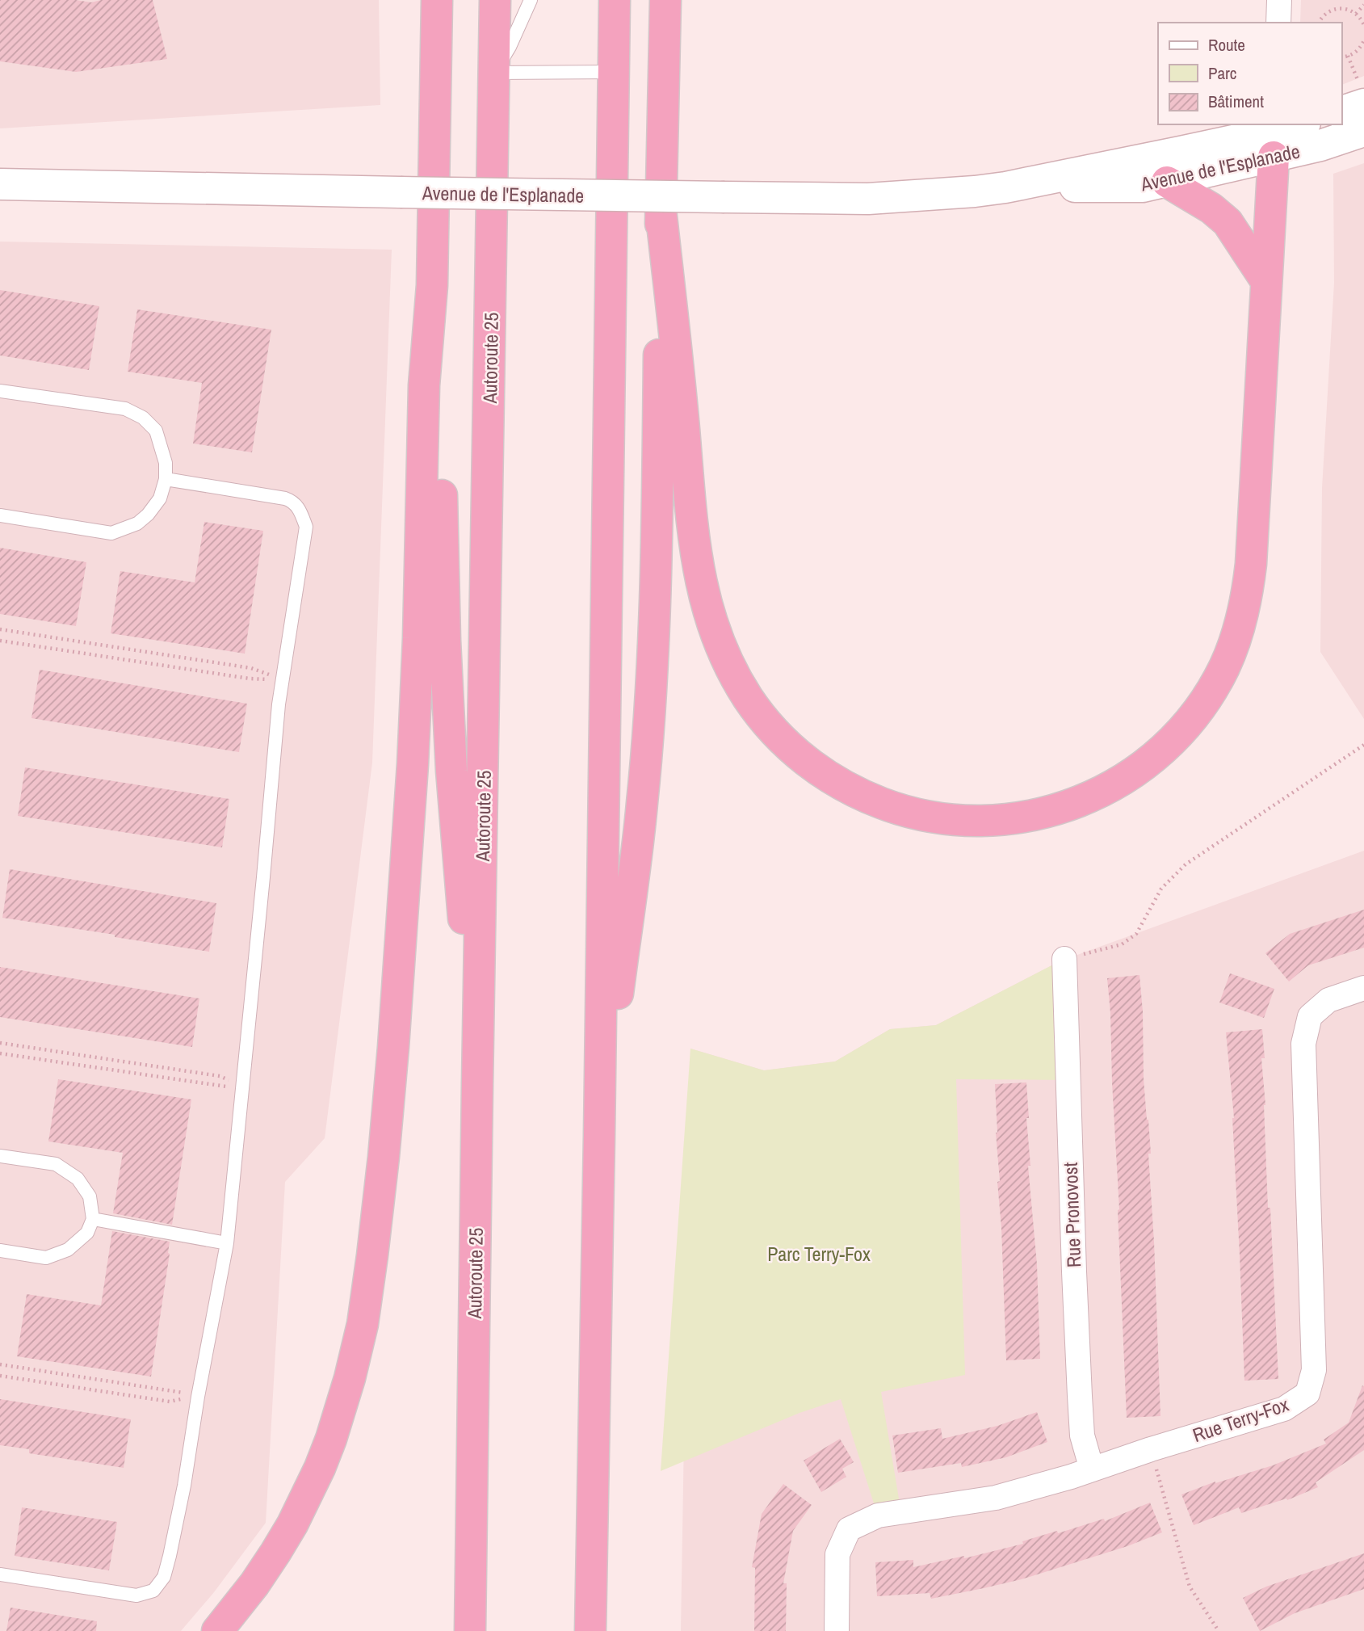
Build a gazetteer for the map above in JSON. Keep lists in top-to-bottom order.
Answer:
{
  "streets": {
    "highway": ["Autoroute 25"],
    "street": ["Avenue de l'Esplanade", "Rue Pronovost", "Rue Terry-Fox"]
  },
  "crossings": [
    ["Rue Pronovost", "Rue Terry-Fox"]
  ],
  "parks": ["Parc Terry-Fox"],
  "legend": ["Route", "Parc", "Bâtiment"]
}
